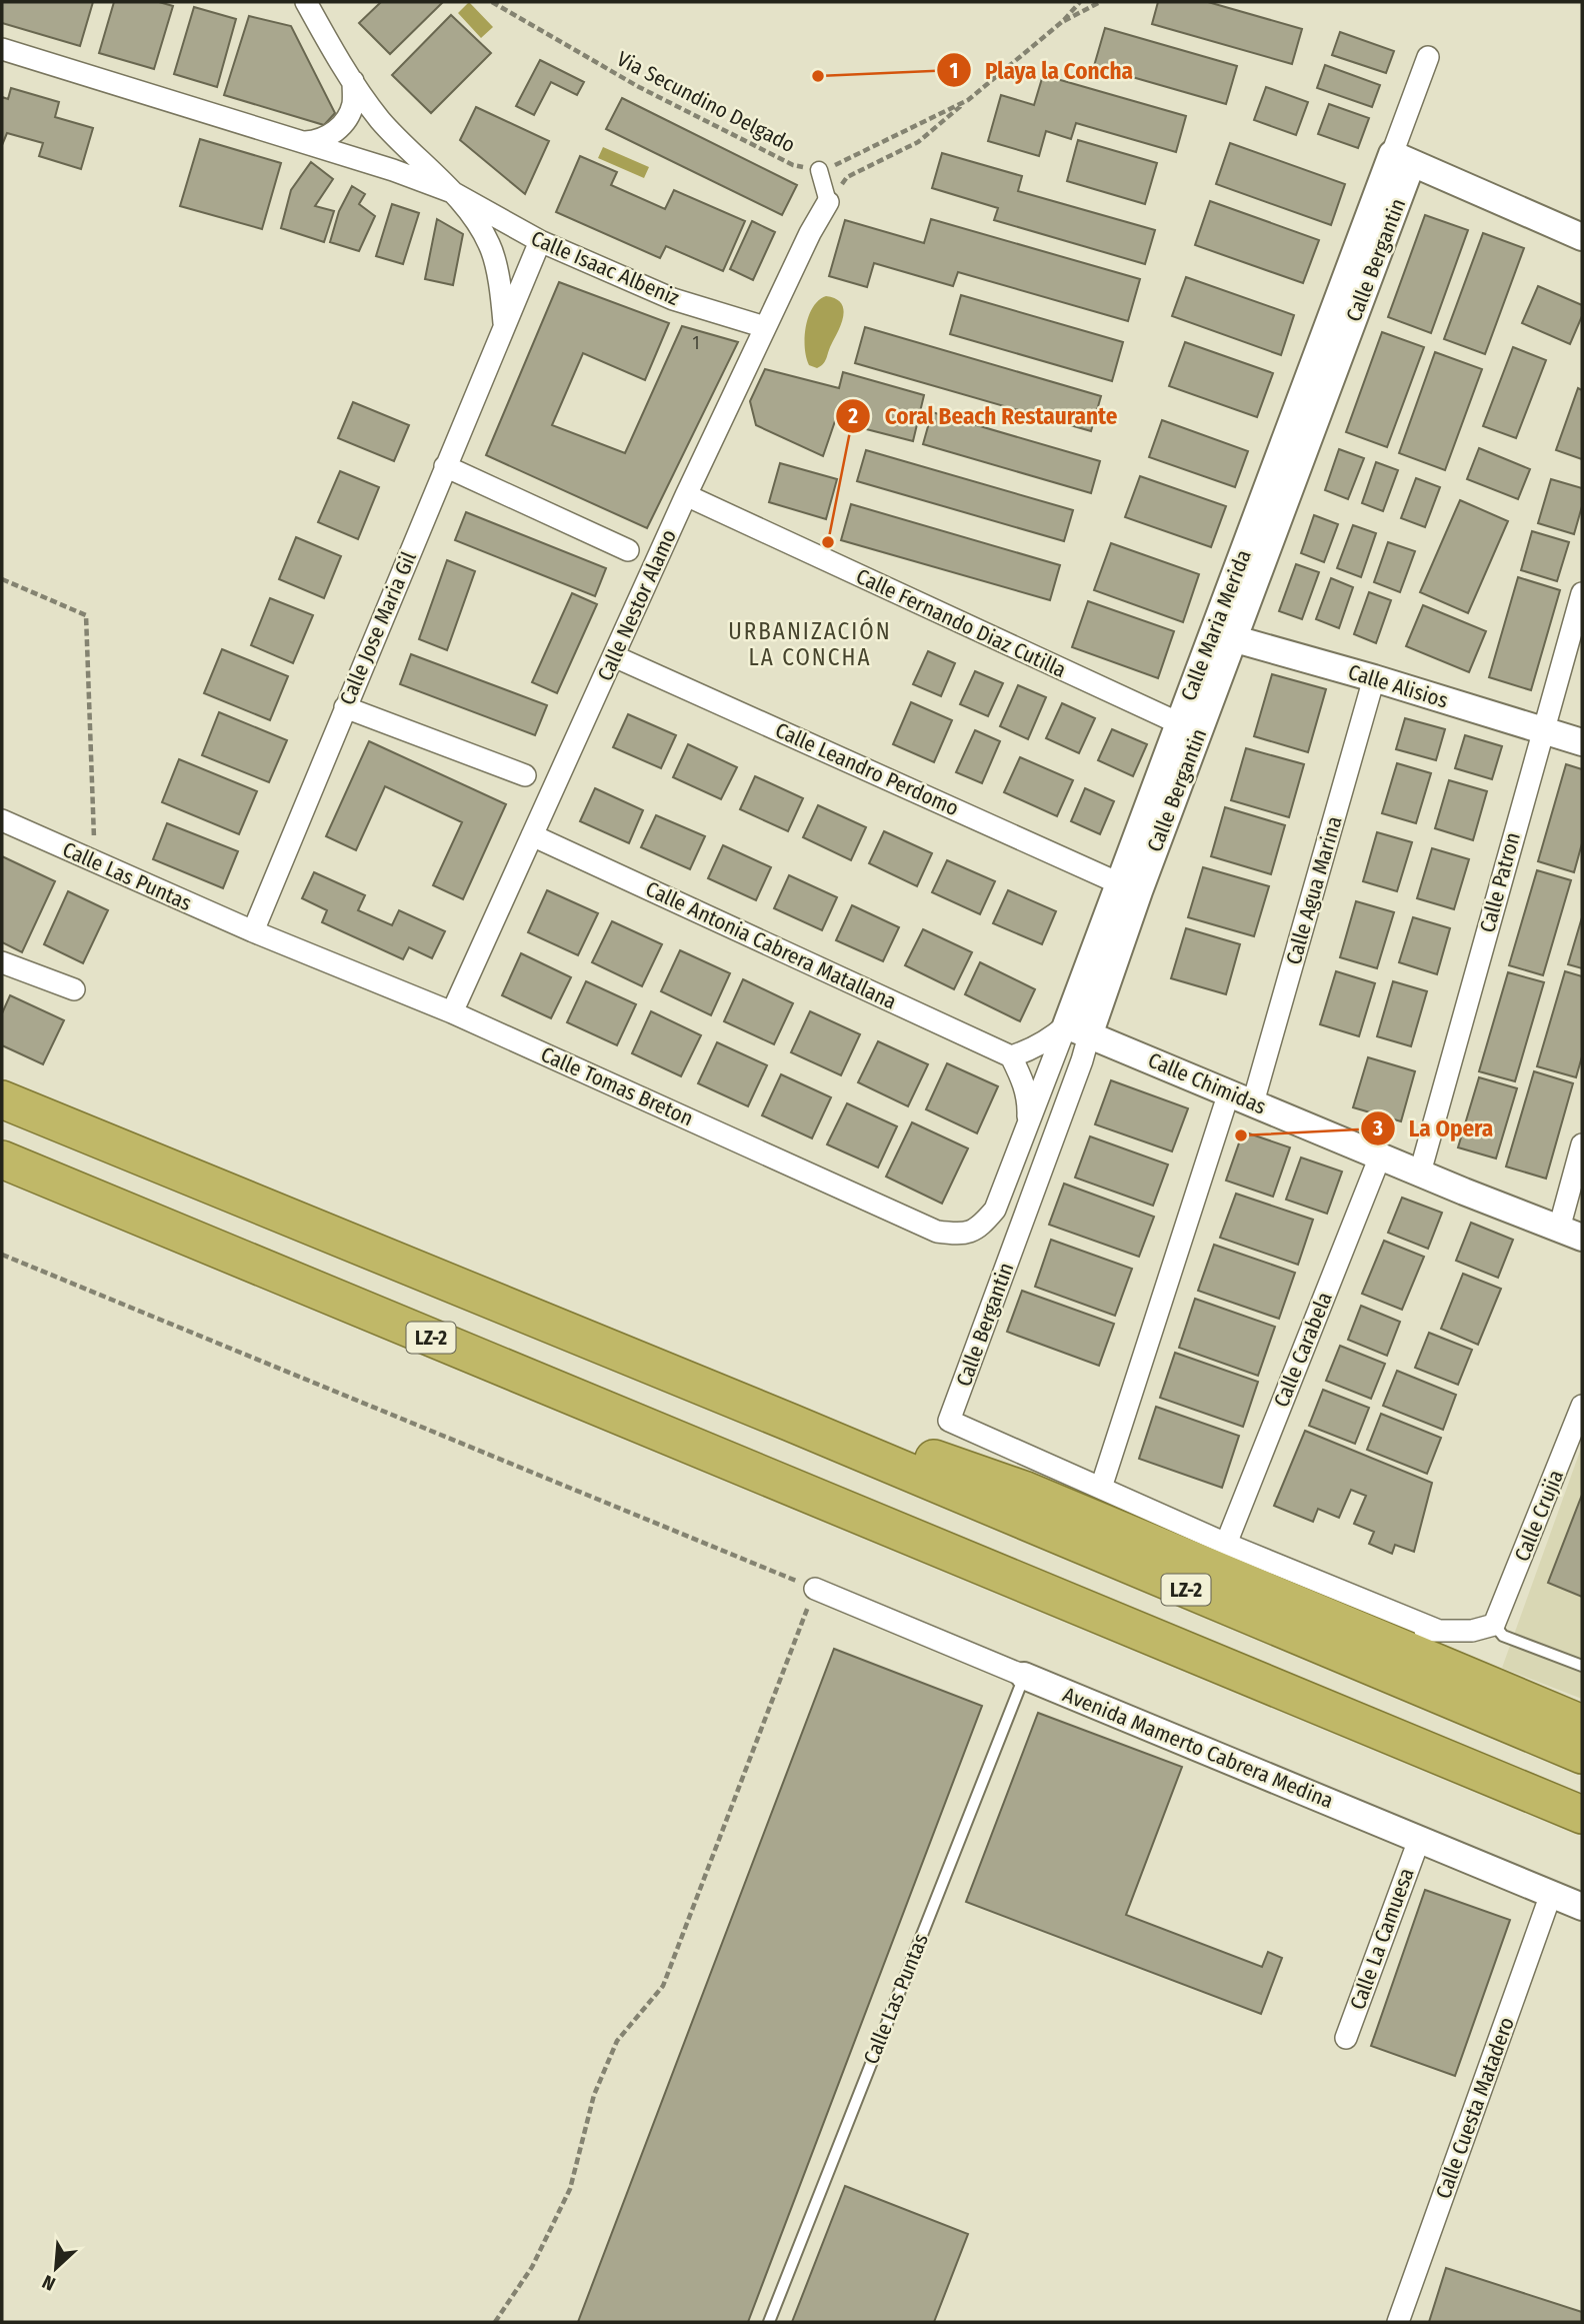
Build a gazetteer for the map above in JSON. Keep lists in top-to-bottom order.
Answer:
{
  "streets": {
    "highway": ["LZ-2"],
    "street": [
      "Calle Bergantin",
      "Calle Isaac Albeniz",
      "Calle Nestor Alamo",
      "Calle Fernando Diaz Cutilla",
      "Calle Maria Merida",
      "Calle Jose Maria Gil",
      "Calle Alisios",
      "Calle Leandro Perdomo",
      "Calle Las Puntas",
      "Calle Patron",
      "Calle Agua Marina",
      "Calle Antonia Cabrera Matallana",
      "Calle Chimidas",
      "Calle Tomas Breton",
      "Calle Carabela",
      "Calle Crujia",
      "Avenida Mamerto Cabrera Medina",
      "Calle La Camuesa",
      "Calle Cuesta Matadero"
    ],
    "path": ["Via Secundino Delgado"]
  },
  "crossings": [
    ["Calle Bergantin", "Calle Fernando Diaz Cutilla"],
    ["Calle Bergantin", "Calle Maria Merida"],
    ["Calle Bergantin", "Calle Alisios"],
    ["Calle Bergantin", "Calle Agua Marina"],
    ["Calle Bergantin", "Calle Chimidas"],
    ["Calle Isaac Albeniz", "Calle Nestor Alamo"],
    ["Calle Isaac Albeniz", "Calle Jose Maria Gil"],
    ["Calle Nestor Alamo", "Calle Fernando Diaz Cutilla"],
    ["Calle Nestor Alamo", "Calle Leandro Perdomo"],
    ["Calle Nestor Alamo", "Calle Antonia Cabrera Matallana"],
    ["Calle Nestor Alamo", "Calle Tomas Breton"],
    ["Calle Fernando Diaz Cutilla", "Calle Maria Merida"],
    ["Calle Maria Merida", "Calle Leandro Perdomo"],
    ["Calle Maria Merida", "Calle Chimidas"],
    ["Calle Maria Merida", "Calle Tomas Breton"],
    ["Calle Jose Maria Gil", "Calle Las Puntas"],
    ["Calle Jose Maria Gil", "Calle Tomas Breton"],
    ["Calle Alisios", "Calle Patron"],
    ["Calle Alisios", "Calle Agua Marina"],
    ["Calle Las Puntas", "Calle Tomas Breton"],
    ["Calle Las Puntas", "Avenida Mamerto Cabrera Medina"],
    ["Calle Patron", "Calle Chimidas"],
    ["Calle Agua Marina", "Calle Chimidas"],
    ["Calle Chimidas", "Calle Carabela"],
    ["Avenida Mamerto Cabrera Medina", "Calle La Camuesa"],
    ["Avenida Mamerto Cabrera Medina", "Calle Cuesta Matadero"]
  ],
  "districts": ["URBANIZACIÓN LA CONCHA"],
  "places": ["Playa la Concha", "Coral Beach Restaurante", "La Opera"],
  "house_numbers": ["1"],
  "north": "bottom left"
}
